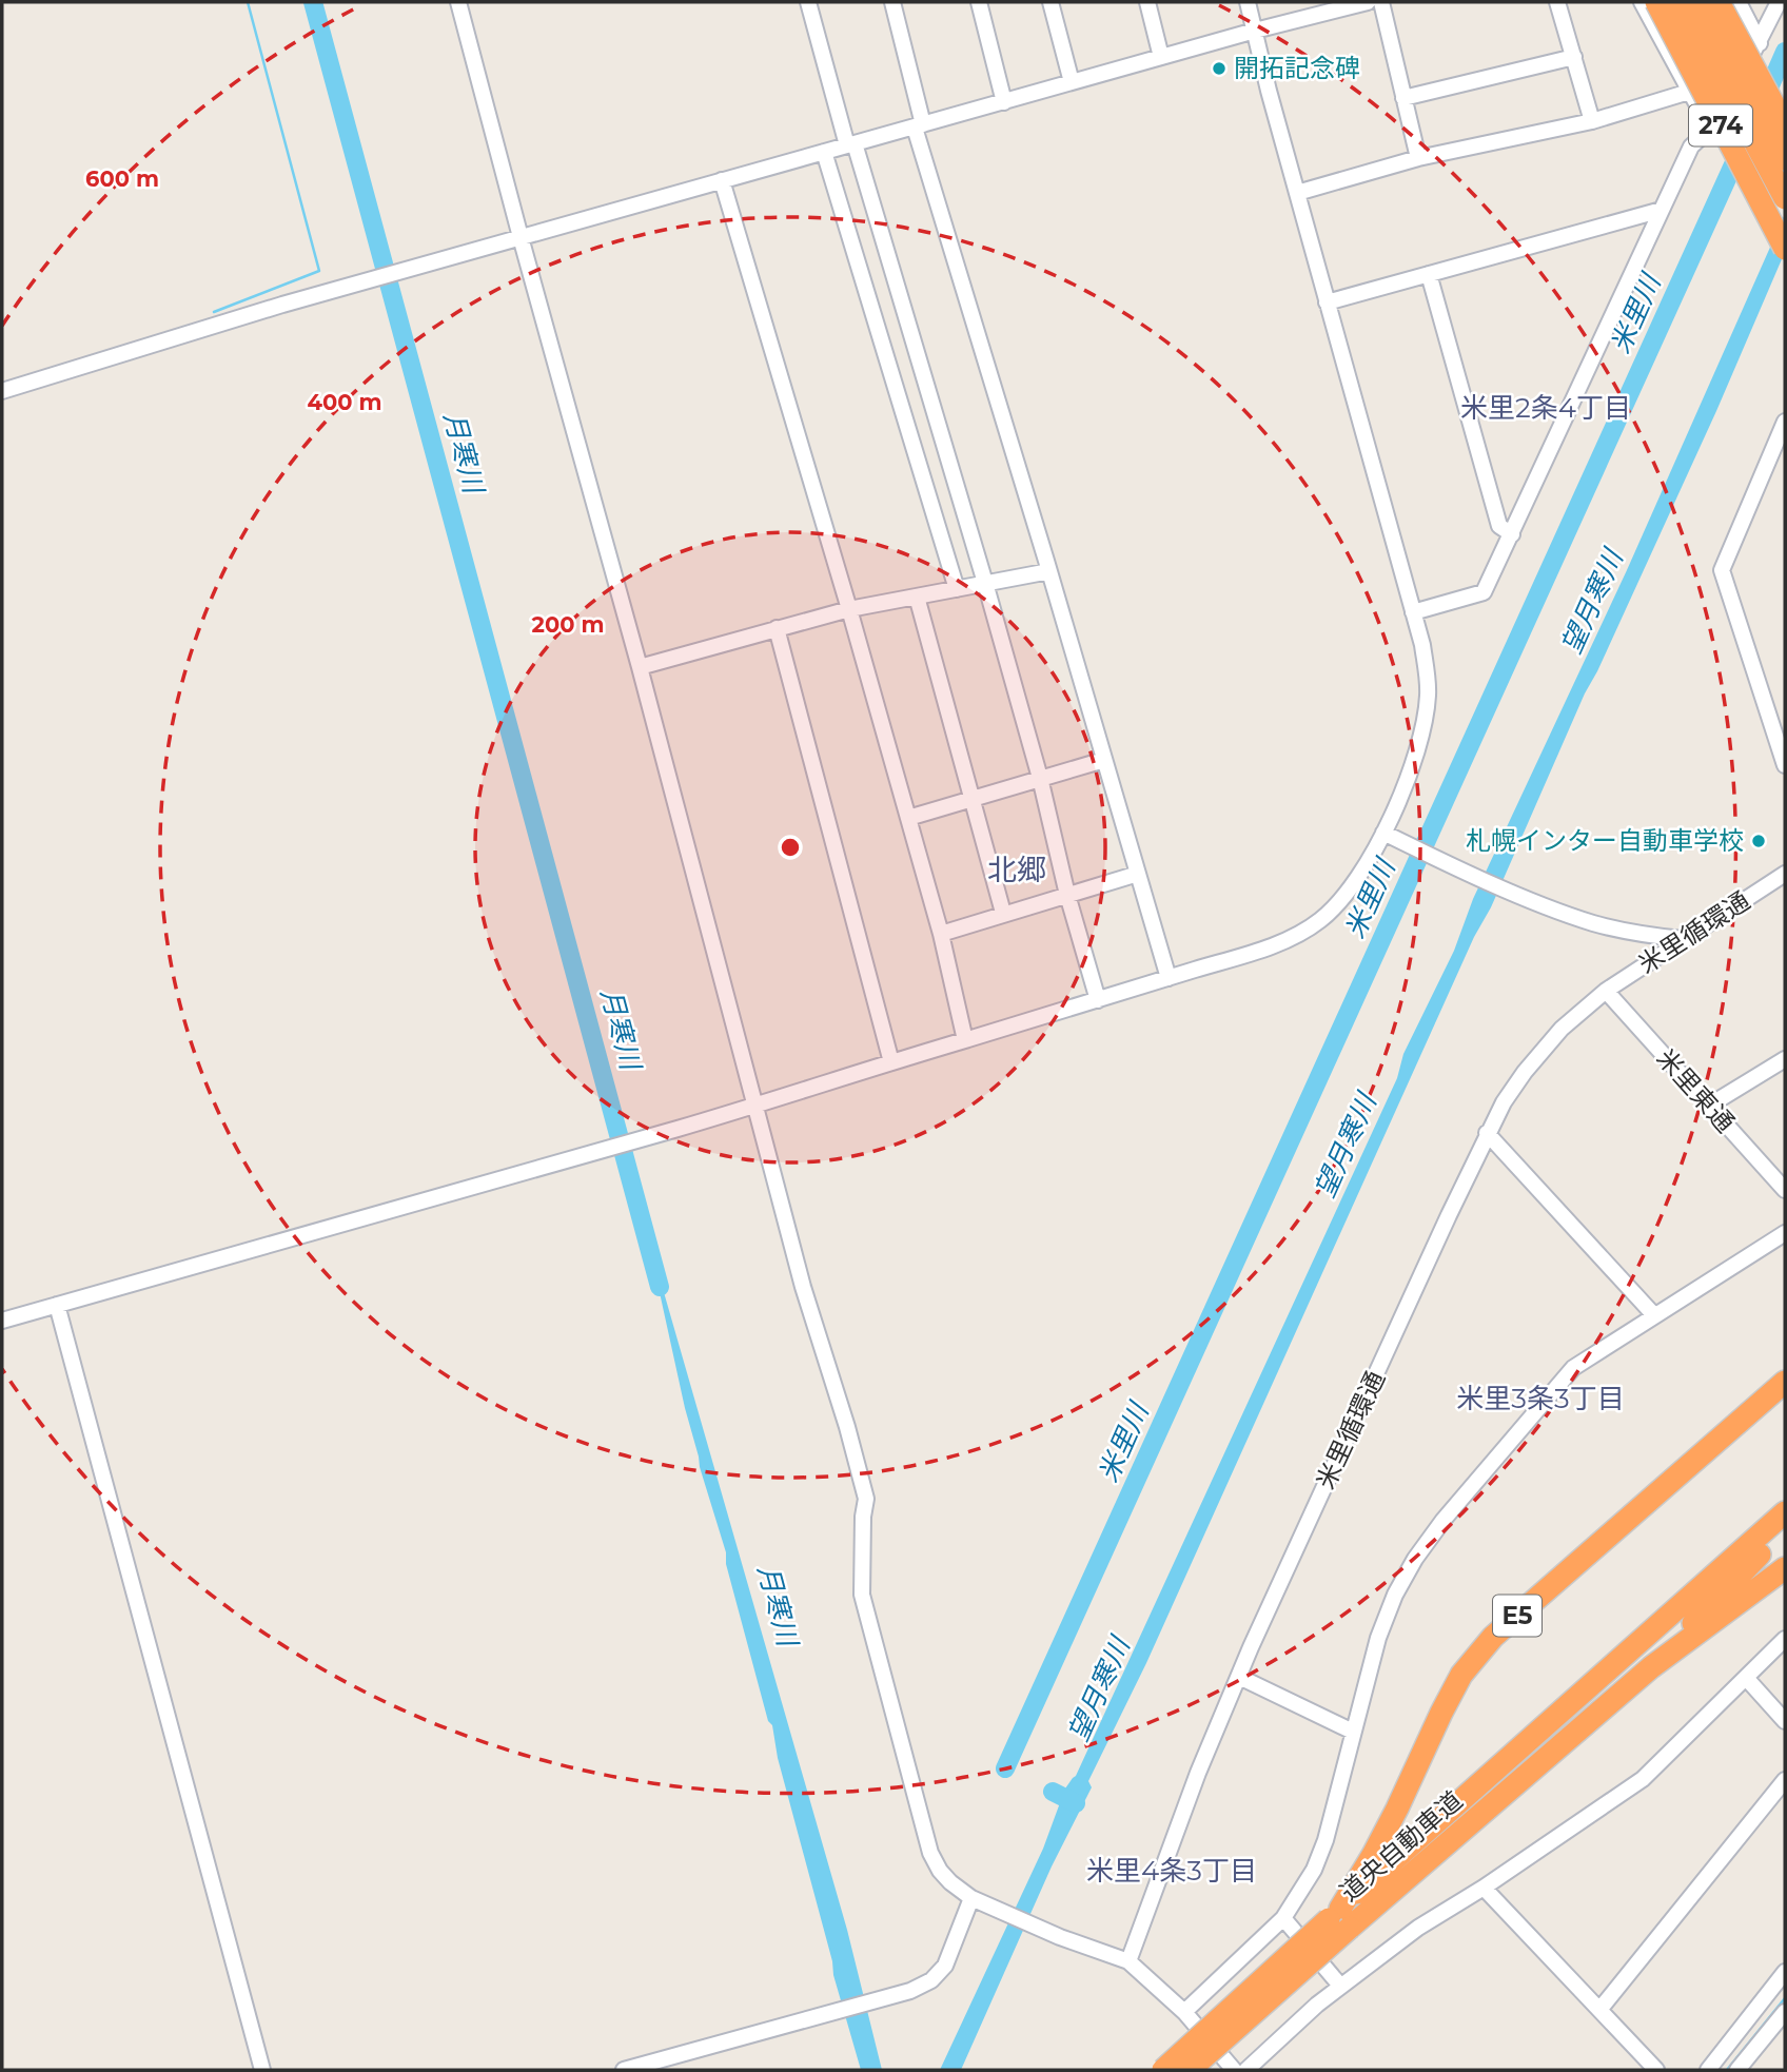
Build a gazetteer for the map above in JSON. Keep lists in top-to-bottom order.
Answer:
{
  "streets": {
    "highway": ["274", "E5", "道央自動車道"],
    "street": ["米里循環通", "米里東通"]
  },
  "crossings": [
    ["米里循環通", "米里東通"],
    ["E5", "道央自動車道"]
  ],
  "districts": [
    "米里2条4丁目",
    "北郷",
    "米里3条3丁目",
    "米里4条3丁目"
  ],
  "water": ["米里川", "月寒川", "望月寒川"],
  "places": ["開拓記念碑", "札幌インター自動車学校"],
  "rings": ["600 m", "400 m", "200 m"]
}
